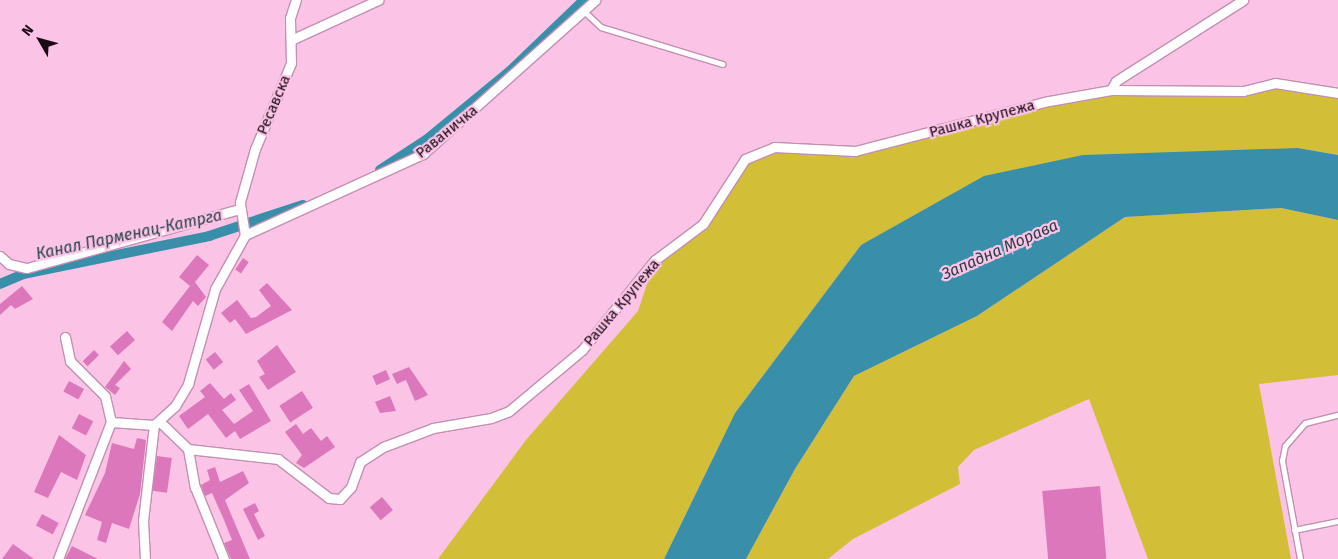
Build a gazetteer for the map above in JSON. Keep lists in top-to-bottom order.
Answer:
{
  "streets": {
    "street": ["Ресавска", "Рашка Крупежа", "Раваничка"]
  },
  "water": ["Канал Парменац-Катрга", "Западна Морава"],
  "north": "top left"
}
